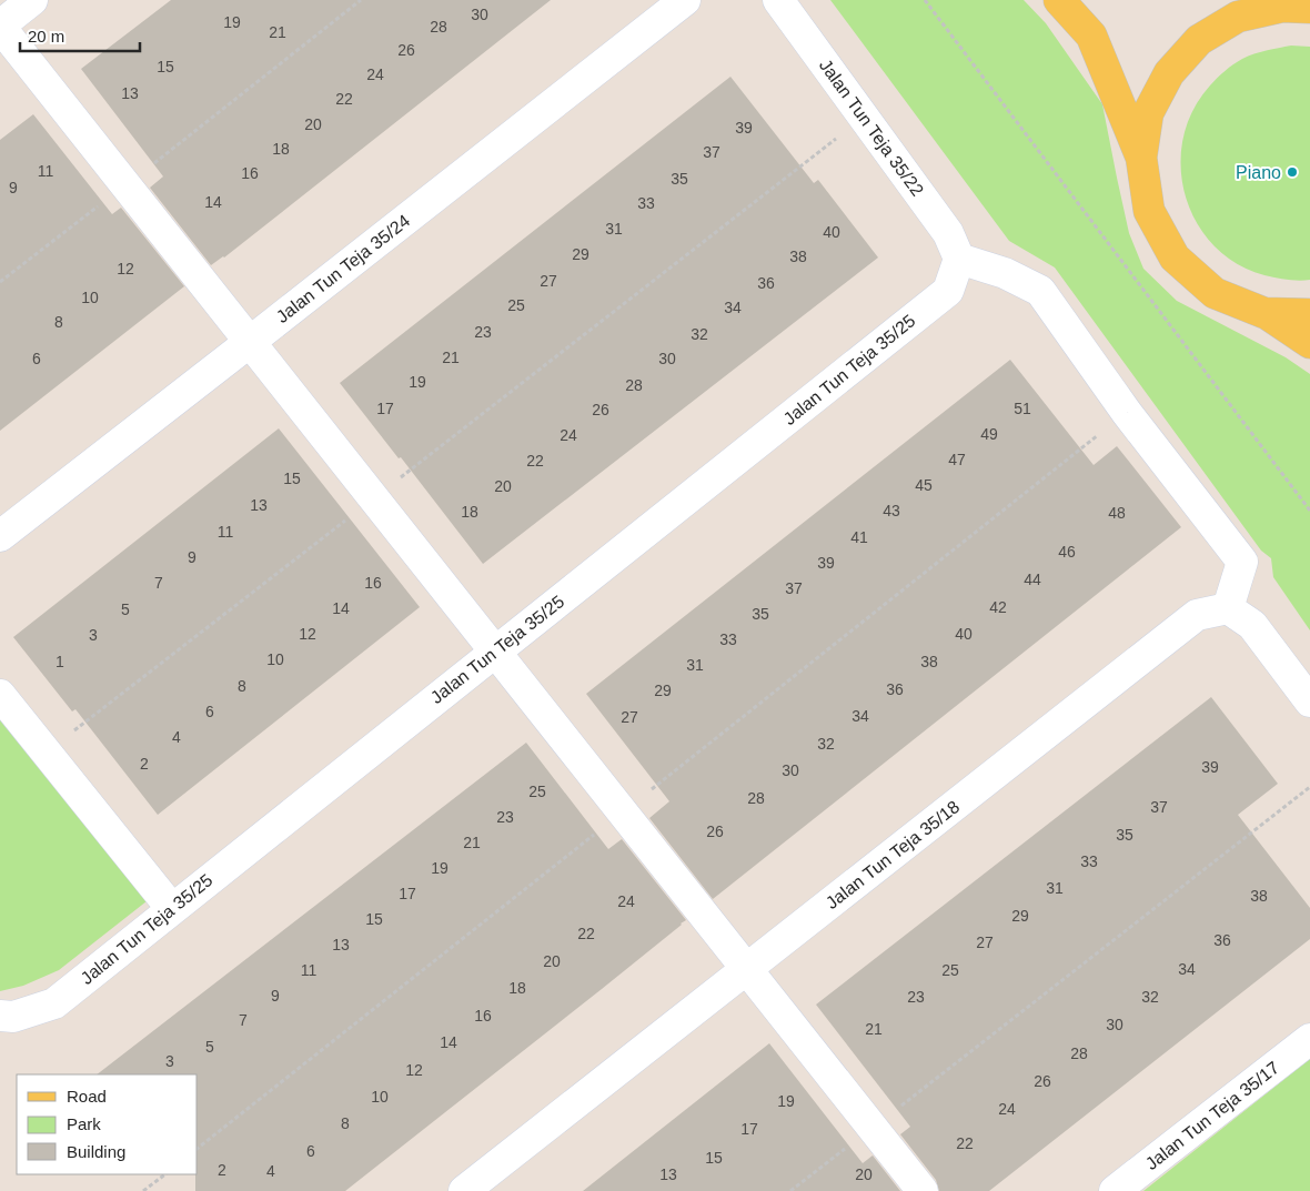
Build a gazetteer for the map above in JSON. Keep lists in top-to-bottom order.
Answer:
{
  "streets": {
    "street": [
      "Jalan Tun Teja 35/22",
      "Jalan Tun Teja 35/24",
      "Jalan Tun Teja 35/25",
      "Jalan Tun Teja 35/18",
      "Jalan Tun Teja 35/17"
    ]
  },
  "crossings": [
    ["Jalan Tun Teja 35/22", "Jalan Tun Teja 35/25"]
  ],
  "places": ["Piano"],
  "house_numbers": [
    "30",
    "19",
    "28",
    "21",
    "26",
    "15",
    "24",
    "13",
    "22",
    "20",
    "39",
    "18",
    "37",
    "11",
    "16",
    "35",
    "9",
    "14",
    "33",
    "31",
    "40",
    "29",
    "38",
    "12",
    "27",
    "36",
    "10",
    "25",
    "34",
    "8",
    "23",
    "32",
    "21",
    "6",
    "30",
    "19",
    "28",
    "17",
    "51",
    "26",
    "49",
    "24",
    "47",
    "22",
    "15",
    "45",
    "20",
    "13",
    "43",
    "18",
    "48",
    "11",
    "41",
    "46",
    "9",
    "39",
    "44",
    "7",
    "16",
    "37",
    "42",
    "14",
    "5",
    "35",
    "12",
    "40",
    "3",
    "33",
    "10",
    "1",
    "38",
    "31",
    "8",
    "36",
    "29",
    "6",
    "34",
    "27",
    "4",
    "32",
    "2",
    "39",
    "30",
    "25",
    "28",
    "37",
    "23",
    "26",
    "35",
    "21",
    "33",
    "19",
    "31",
    "17",
    "38",
    "24",
    "29",
    "15",
    "22",
    "36",
    "27",
    "13",
    "20",
    "34",
    "11",
    "25",
    "18",
    "9",
    "23",
    "32",
    "16",
    "7",
    "30",
    "21",
    "14",
    "5",
    "28",
    "3",
    "12",
    "26",
    "10",
    "19",
    "24",
    "8",
    "17",
    "22",
    "6",
    "15",
    "2",
    "4",
    "13",
    "20"
  ],
  "legend": ["Road", "Park", "Building"],
  "scale_bar": "20 m"
}
